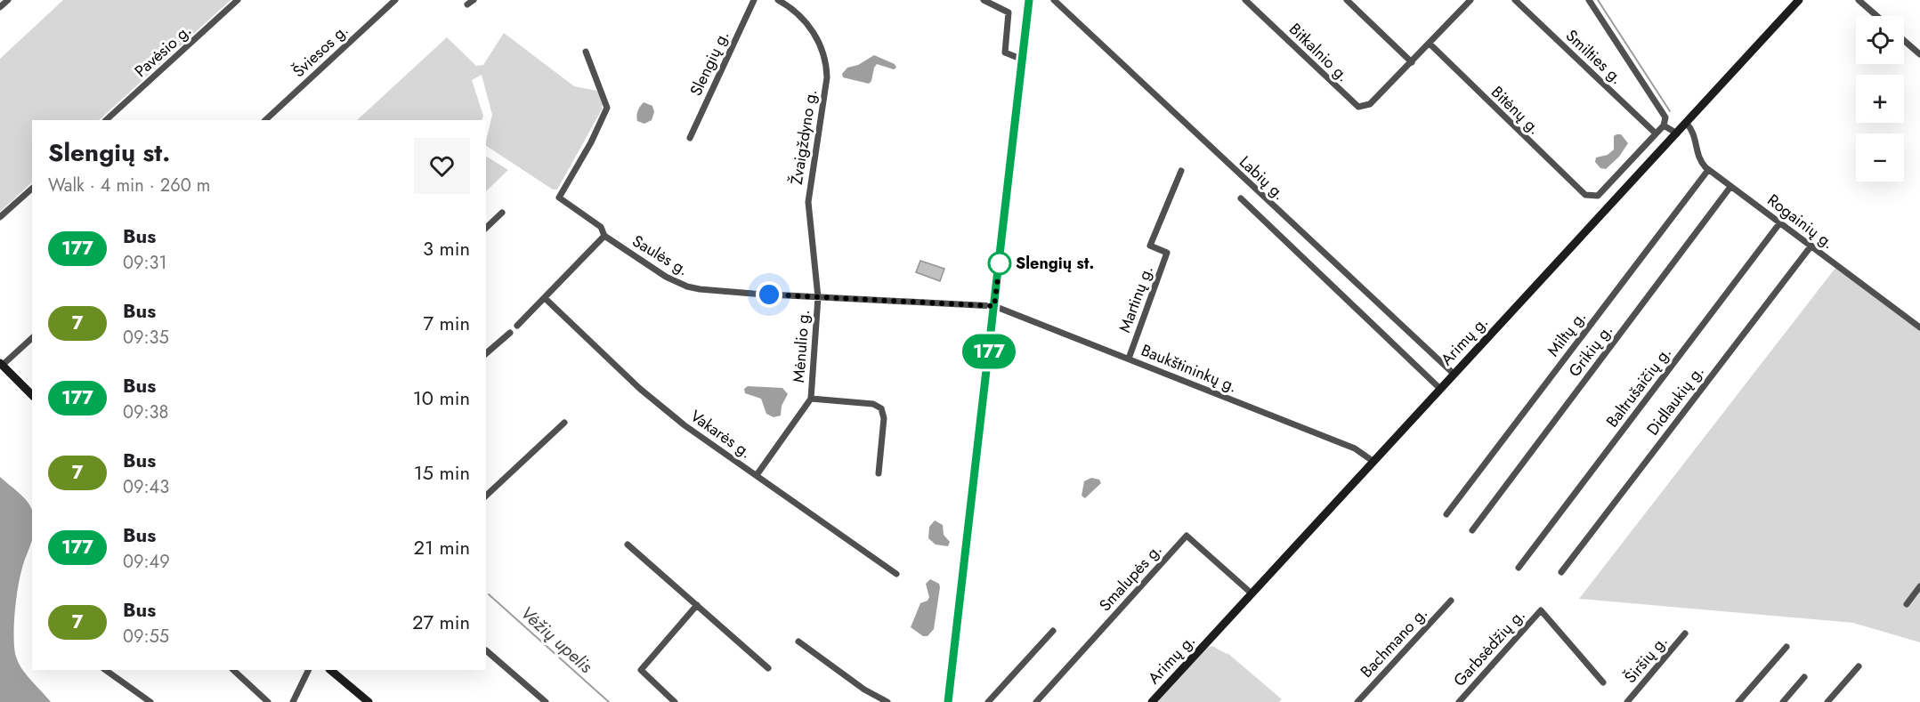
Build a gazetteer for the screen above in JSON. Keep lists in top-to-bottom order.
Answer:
{
  "streets": {
    "main road": ["Arimų g."],
    "street": [
      "Pavėsio g.",
      "Šviesos g.",
      "Bitkalnio g.",
      "Smilties g.",
      "Slengių g.",
      "Bitėnų g.",
      "Žvaigždyno g.",
      "Labių g.",
      "Rogainių g.",
      "Saulės g.",
      "Martinų g.",
      "Miltų g.",
      "Mėnulio g.",
      "Grikių g.",
      "Baukštininkų g.",
      "Baltrušaičių g.",
      "Didlaukių g.",
      "Vakarės g.",
      "Smalupės g.",
      "Bachmano g.",
      "Garbsėdžių g.",
      "Širšių g."
    ]
  },
  "crossings": [
    ["Smilties g.", "Bitėnų g."],
    ["Žvaigždyno g.", "Saulės g."],
    ["Žvaigždyno g.", "Mėnulio g."],
    ["Labių g.", "Arimų g."],
    ["Rogainių g.", "Miltų g."],
    ["Rogainių g.", "Arimų g."],
    ["Rogainių g.", "Grikių g."],
    ["Rogainių g.", "Baltrušaičių g."],
    ["Rogainių g.", "Didlaukių g."],
    ["Saulės g.", "Mėnulio g."],
    ["Saulės g.", "Baukštininkų g."],
    ["Martinų g.", "Baukštininkų g."],
    ["Arimų g.", "Baukštininkų g."],
    ["Arimų g.", "Smalupės g."],
    ["Mėnulio g.", "Vakarės g."]
  ],
  "water": ["Vėžių upelis"],
  "places": ["Slengių st."],
  "lines": ["bus line 177"],
  "page": {
    "on_map": "177",
    "map_buttons": ["+", "−"],
    "heading": ["Slengių st.", "Walk · 4 min · 260 m"],
    "list": [
      {
        "mark": "177",
        "name": "Bus",
        "note": "09:31",
        "value": "3 min"
      },
      {
        "mark": "7",
        "name": "Bus",
        "note": "09:35",
        "value": "7 min"
      },
      {
        "mark": "177",
        "name": "Bus",
        "note": "09:38",
        "value": "10 min"
      },
      {
        "mark": "7",
        "name": "Bus",
        "note": "09:43",
        "value": "15 min"
      },
      {
        "mark": "177",
        "name": "Bus",
        "note": "09:49",
        "value": "21 min"
      },
      {
        "mark": "7",
        "name": "Bus",
        "note": "09:55",
        "value": "27 min"
      }
    ]
  }
}
